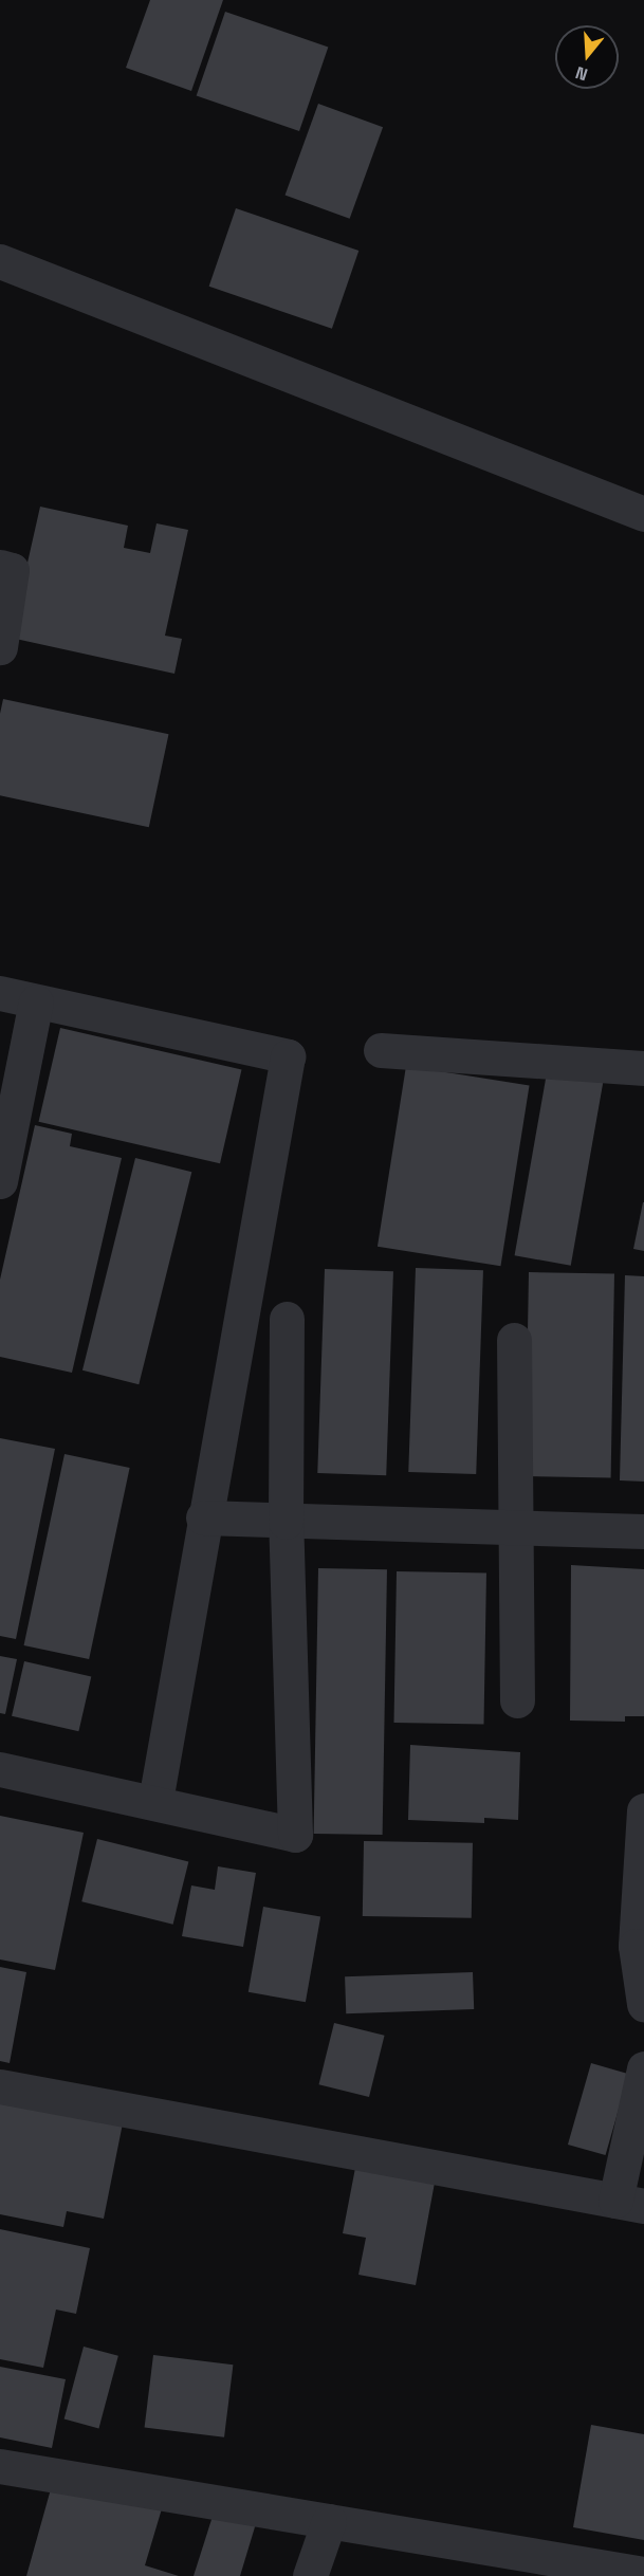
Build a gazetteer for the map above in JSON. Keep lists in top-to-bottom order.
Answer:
{
  "north": "bottom"
}
